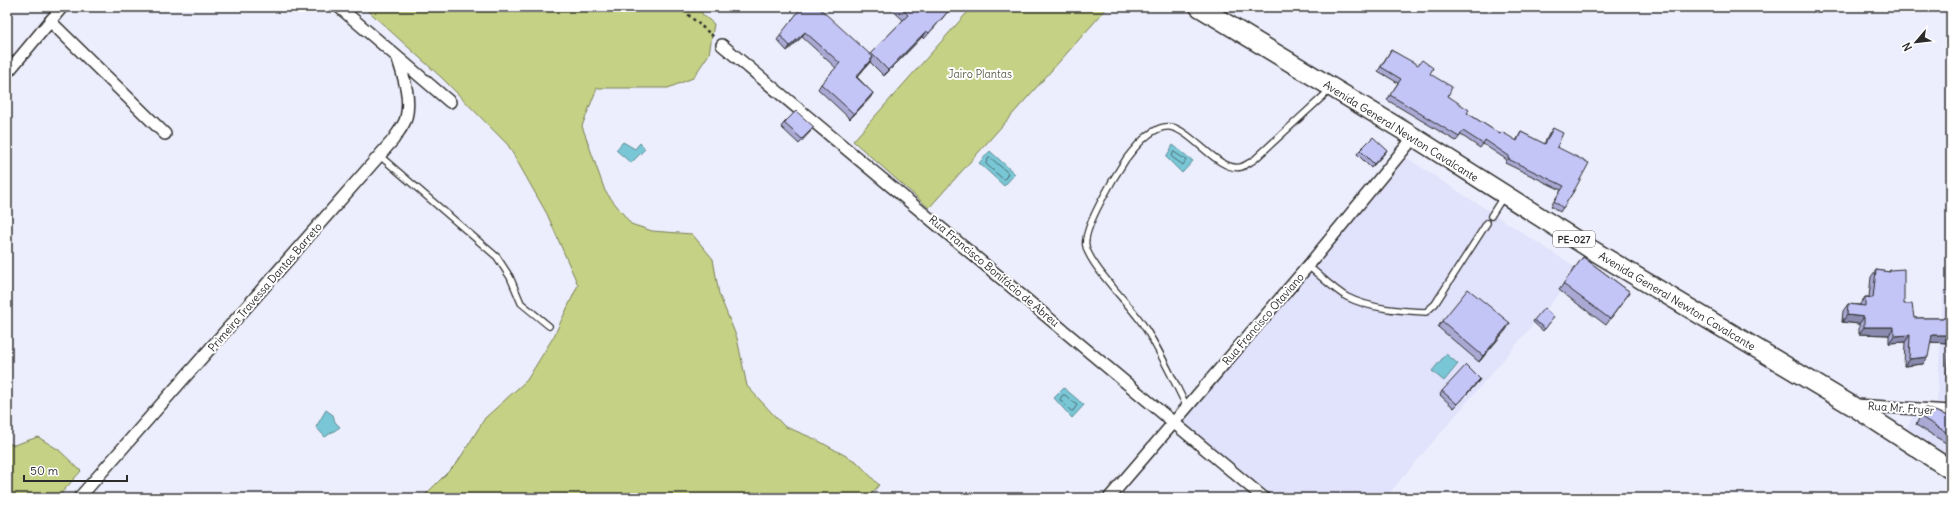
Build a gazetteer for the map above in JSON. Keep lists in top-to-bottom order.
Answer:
{
  "streets": {
    "main road": ["Avenida General Newton Cavalcante", "PE-027"],
    "street": [
      "Rua Francisco Bonifácio de Abreu",
      "Primeira Travessa Dantas Barreto",
      "Rua Francisco Otaviano",
      "Rua Mr. Fryer"
    ]
  },
  "crossings": [
    ["Avenida General Newton Cavalcante", "Rua Francisco Otaviano"],
    ["Avenida General Newton Cavalcante", "Rua Mr. Fryer"],
    ["Rua Francisco Bonifácio de Abreu", "Rua Francisco Otaviano"]
  ],
  "parks": ["Jairo Plantas"],
  "scale_bar": "50 m",
  "north": "bottom left"
}
